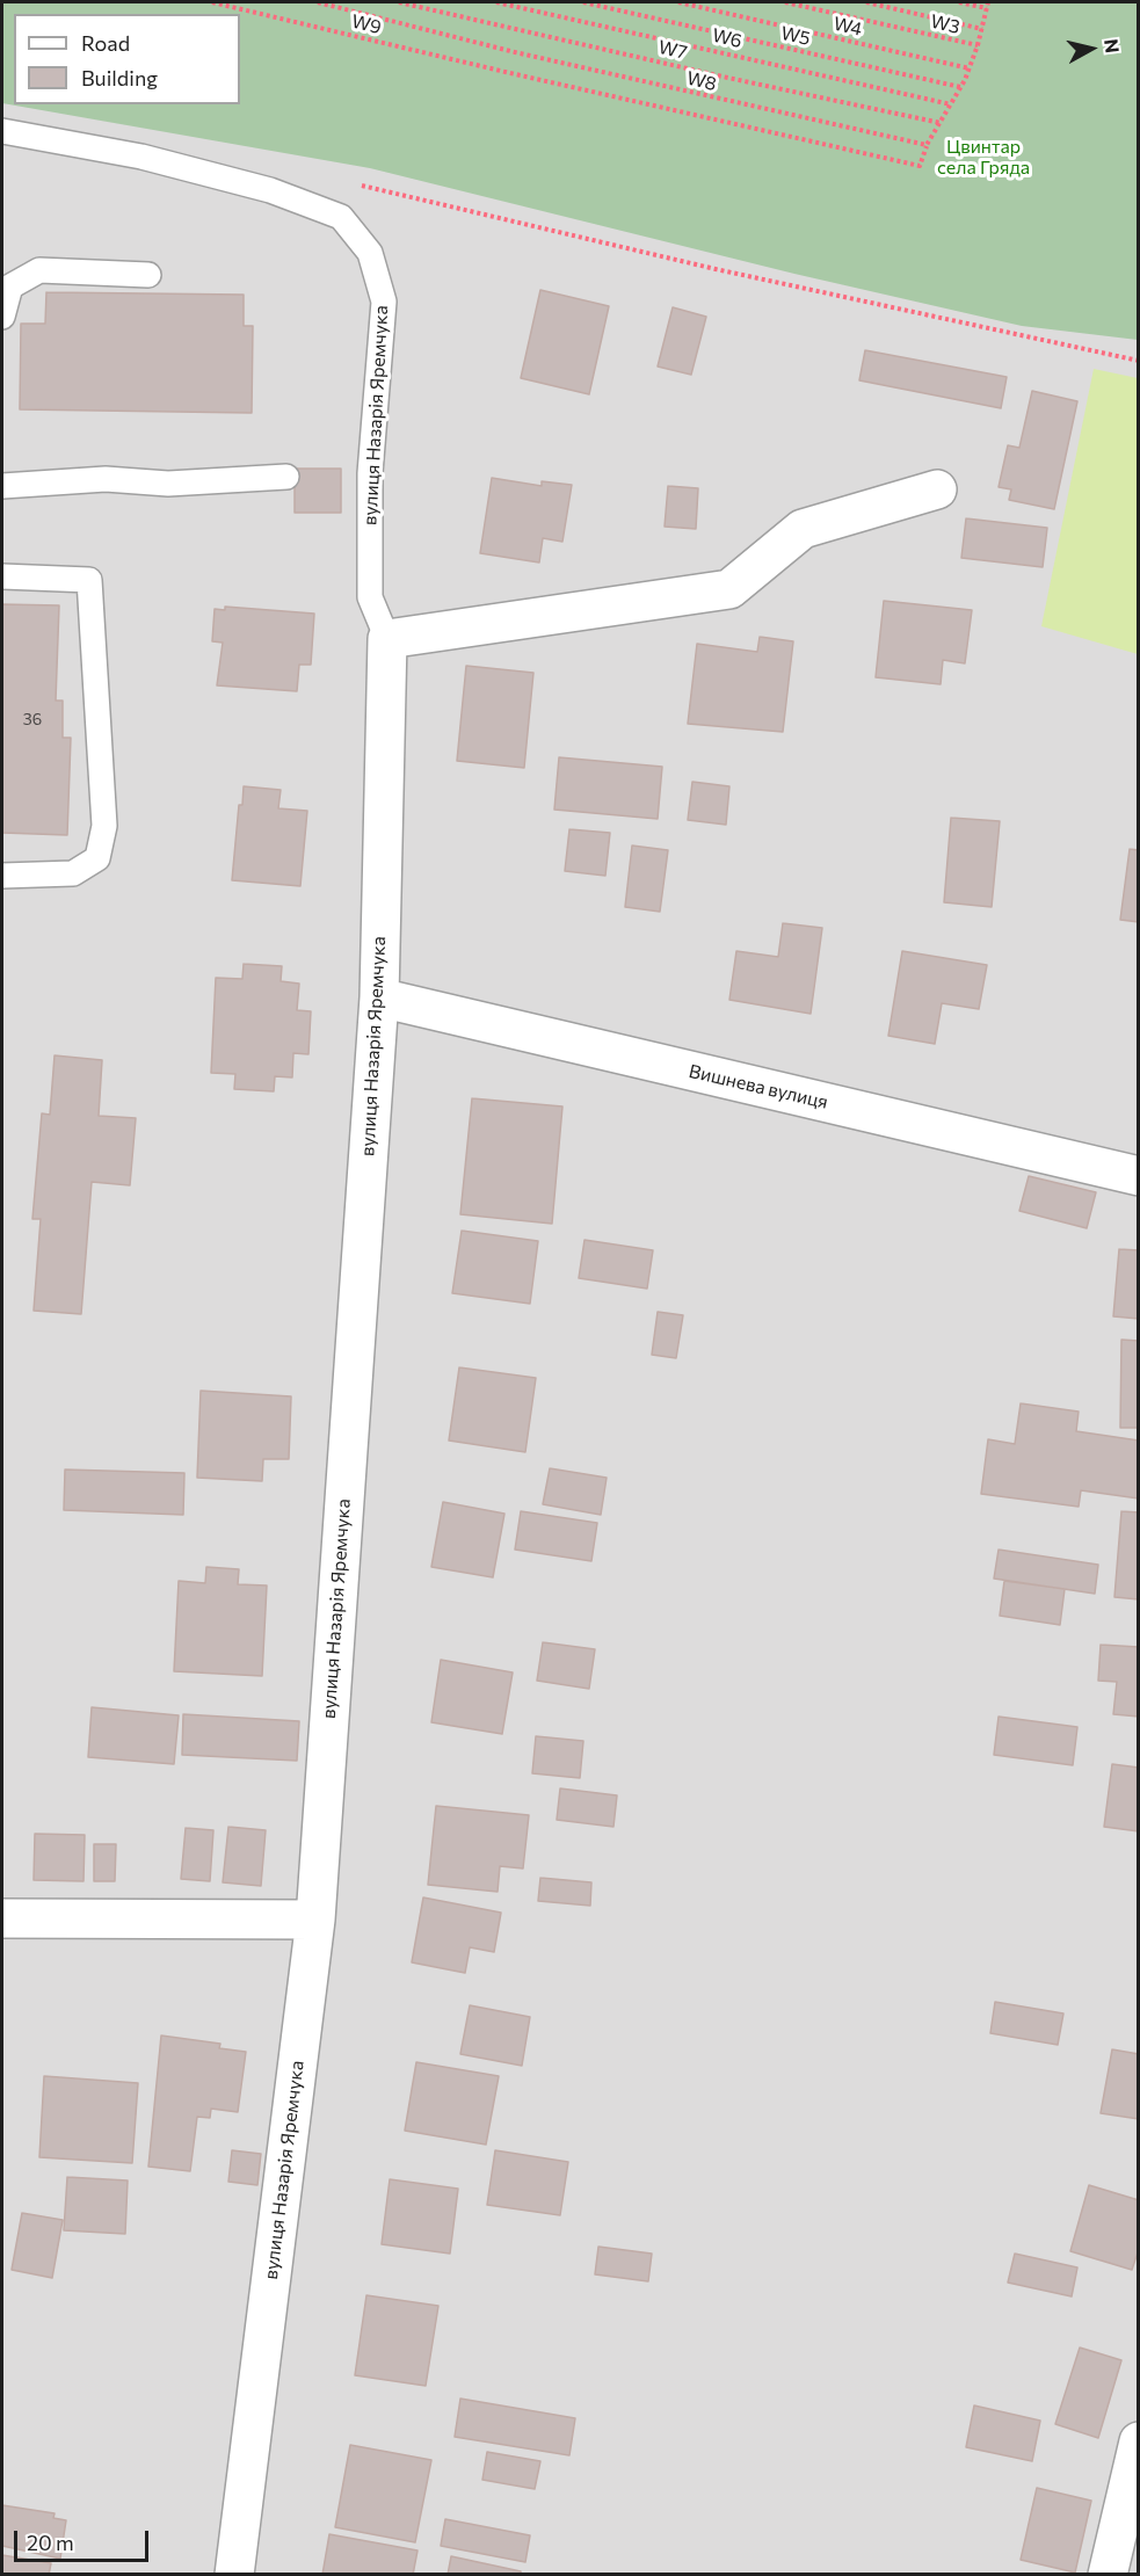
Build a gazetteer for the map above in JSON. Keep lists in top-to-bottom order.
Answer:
{
  "streets": {
    "street": ["вулиця Назарія Яремчука", "Вишнева вулиця"],
    "path": [
      "W9",
      "W3",
      "W4",
      "W5",
      "W6",
      "W7",
      "W8"
    ]
  },
  "crossings": [
    ["W9", "W8"],
    ["вулиця Назарія Яремчука", "Вишнева вулиця"]
  ],
  "parks": ["Цвинтар села Гряда"],
  "house_numbers": ["36"],
  "legend": ["Road", "Building"],
  "scale_bar": "20 m",
  "north": "right"
}
